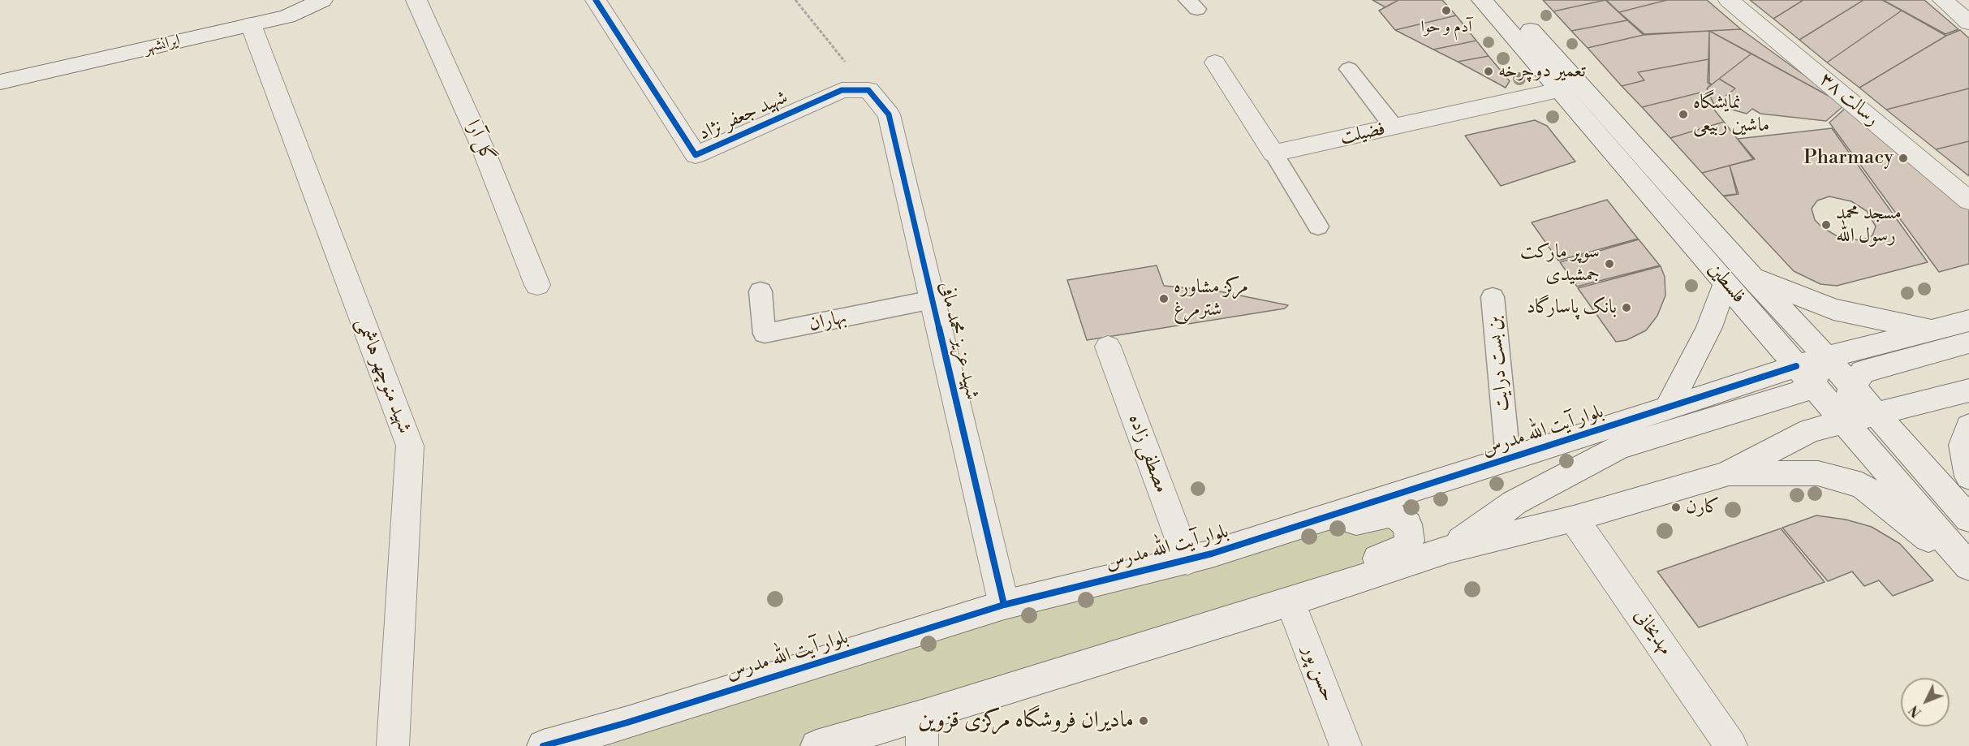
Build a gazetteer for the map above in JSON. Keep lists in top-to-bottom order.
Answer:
{
  "streets": {
    "main road": [
      "ایرانشهر",
      "۳۸ رسالت",
      "شهید جعفر نژاد",
      "فضیلت",
      "گل آرا",
      "فلسطین",
      "شهید عزیز محمد مافی",
      "شهید منوچهر هاشمی",
      "بلوار آیت الله مدرس",
      "مصطفی زاده",
      "مهدیخانی",
      "حسن پور"
    ],
    "lane": ["بهاران", "بن بست درایت"]
  },
  "crossings": [
    ["ایرانشهر", "شهید منوچهر هاشمی"],
    ["شهید جعفر نژاد", "شهید عزیز محمد مافی"],
    ["فضیلت", "فلسطین"],
    ["فلسطین", "بلوار آیت الله مدرس"],
    ["بهاران", "شهید عزیز محمد مافی"],
    ["شهید عزیز محمد مافی", "بلوار آیت الله مدرس"],
    ["بن بست درایت", "بلوار آیت الله مدرس"],
    ["بلوار آیت الله مدرس", "مصطفی زاده"]
  ],
  "places": [
    "آدم و حوا",
    "تعمیر دوچرخه",
    "نمایشگاه ماشین ربیعی",
    "Pharmacy",
    "مسجد محمد رسول الله",
    "سوپر مارکت جمشیدی",
    "مرکز مشاوره شترمرغ",
    "بانک پاسارگاد",
    "کارن",
    "مادیران فروشگاه مرکزی قزوین"
  ],
  "north": "bottom left"
}
